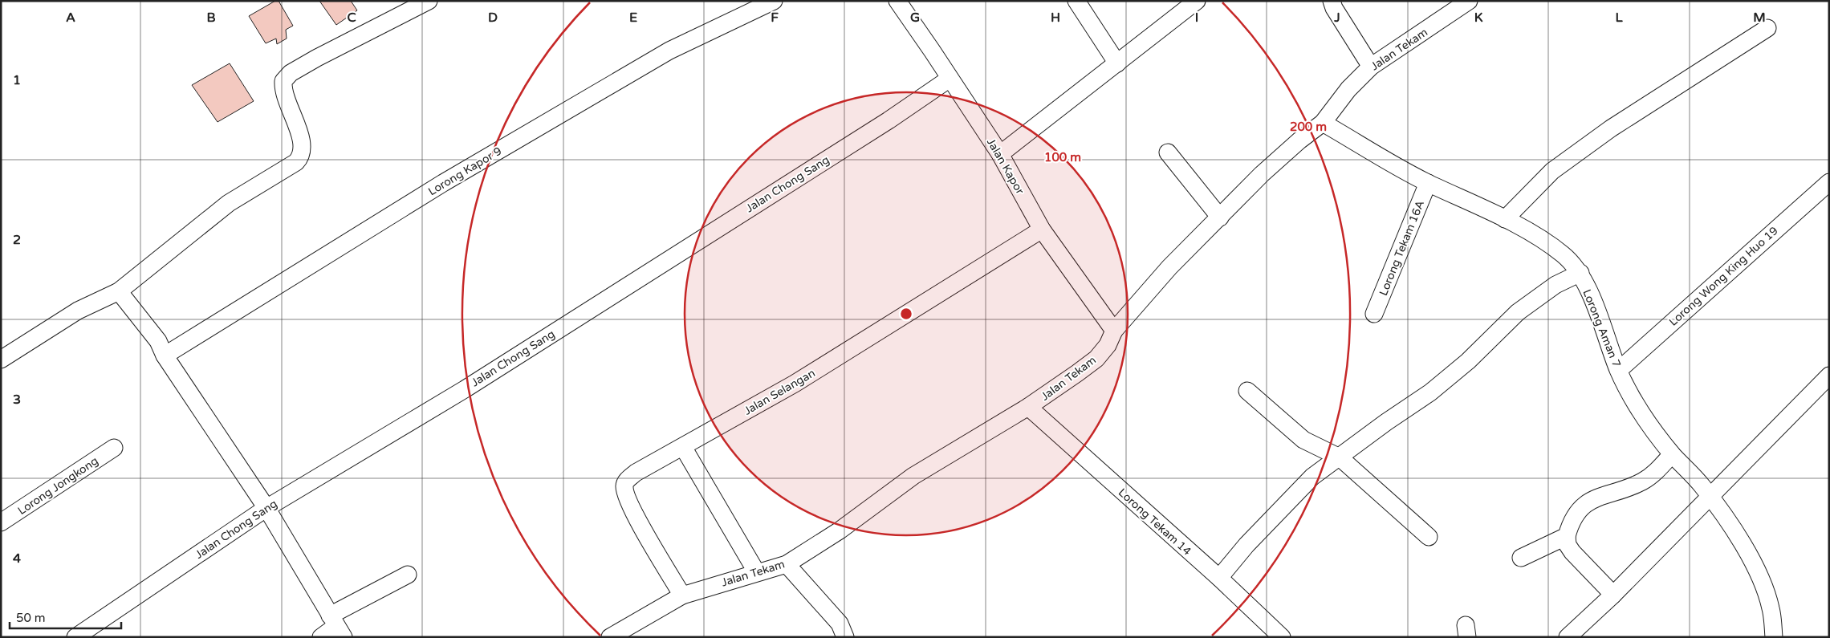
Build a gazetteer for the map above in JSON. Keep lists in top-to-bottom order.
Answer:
{
  "streets": {
    "street": [
      "Jalan Tekam",
      "Jalan Kapor",
      "Lorong Kapor 9",
      "Jalan Chong Sang",
      "Lorong Tekam 16A",
      "Lorong Wong King Huo 19",
      "Lorong Aman 7",
      "Jalan Selangan",
      "Lorong Jongkong",
      "Lorong Tekam 14"
    ]
  },
  "crossings": [
    ["Jalan Tekam", "Jalan Kapor"],
    ["Jalan Tekam", "Lorong Aman 7"],
    ["Jalan Tekam", "Jalan Selangan"],
    ["Jalan Tekam", "Lorong Tekam 14"],
    ["Jalan Kapor", "Jalan Chong Sang"],
    ["Jalan Kapor", "Jalan Selangan"],
    ["Lorong Tekam 16A", "Lorong Aman 7"],
    ["Lorong Wong King Huo 19", "Lorong Aman 7"]
  ],
  "scale_bar": "50 m",
  "grid": {
    "columns": [
      "A",
      "B",
      "C",
      "D",
      "E",
      "F",
      "G",
      "H",
      "I",
      "J",
      "K",
      "L",
      "M"
    ],
    "rows": [
      "1",
      "2",
      "3",
      "4"
    ]
  },
  "rings": ["200 m", "100 m"]
}
